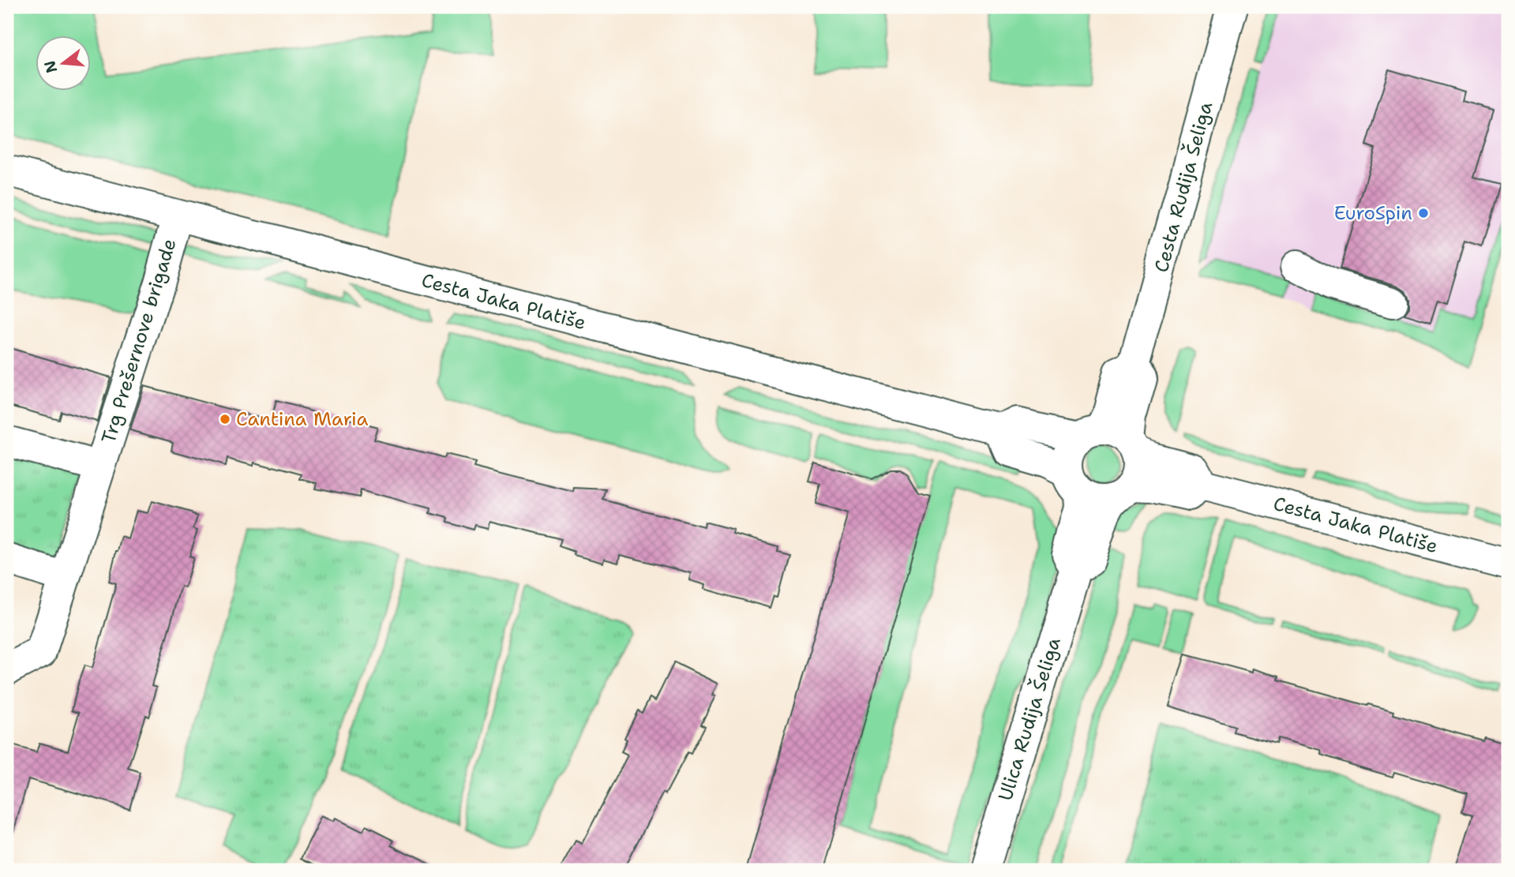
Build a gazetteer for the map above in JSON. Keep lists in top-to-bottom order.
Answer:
{
  "streets": {
    "street": [
      "Cesta Rudija Šeliga",
      "Cesta Jaka Platiše",
      "Trg Prešernove brigade",
      "Ulica Rudija Šeliga"
    ]
  },
  "crossings": [
    ["Cesta Rudija Šeliga", "Cesta Jaka Platiše"],
    ["Cesta Rudija Šeliga", "Ulica Rudija Šeliga"],
    ["Cesta Jaka Platiše", "Trg Prešernove brigade"],
    ["Cesta Jaka Platiše", "Ulica Rudija Šeliga"]
  ],
  "places": ["EuroSpin", "Cantina Maria"],
  "north": "left"
}
